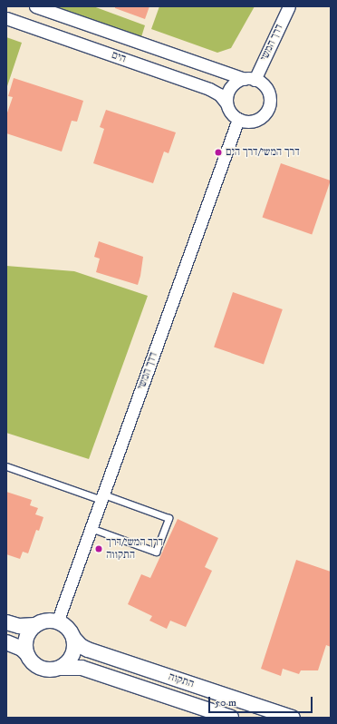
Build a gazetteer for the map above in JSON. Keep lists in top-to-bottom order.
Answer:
{
  "streets": {
    "street": [
      "דרך המשי",
      "הים",
      "דדך המשי",
      "התקוה"
    ]
  },
  "crossings": [
    ["דרך המשי", "הים"],
    ["דרך המשי", "דדך המשי"],
    ["הים", "דדך המשי"],
    ["דדך המשי", "התקוה"]
  ],
  "places": ["דרך המשי/דרך הים", "דרך המשי/דרך התקווה"],
  "scale_bar": "50 m"
}
